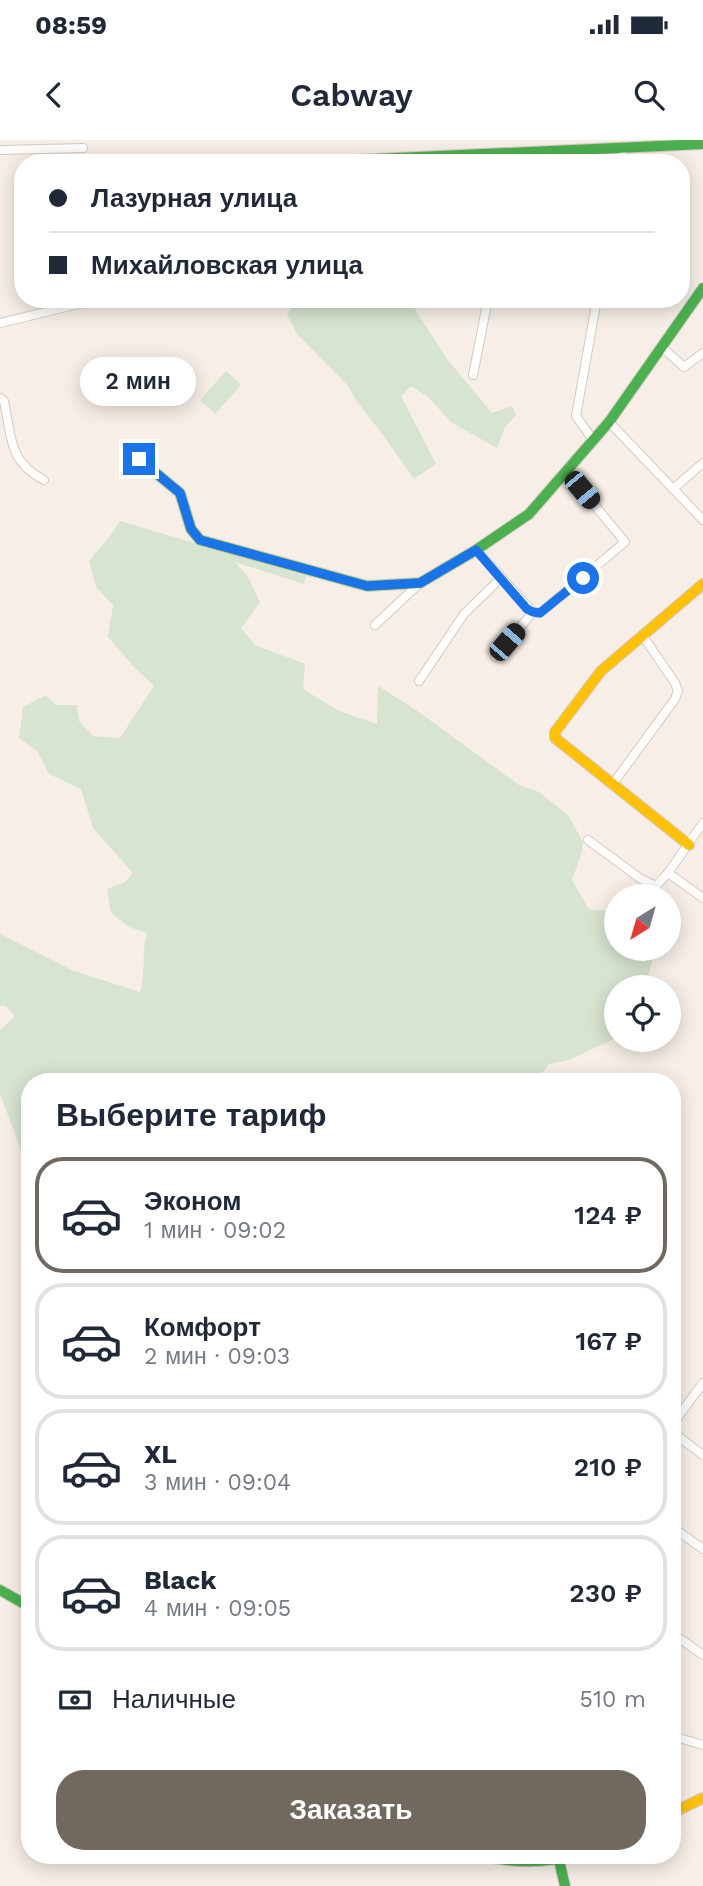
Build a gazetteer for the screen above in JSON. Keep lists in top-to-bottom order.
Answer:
{
  "north": "bottom left",
  "page": {
    "status": "08:59",
    "header": "Cabway",
    "banner": ["Лазурная улица", "Михайловская улица"],
    "bubble": "2 мин",
    "heading": "Выберите тариф",
    "list": [
      {
        "name": "Эконом",
        "note": "1 мин · 09:02",
        "value": "124 ₽"
      },
      {
        "name": "Комфорт",
        "note": "2 мин · 09:03",
        "value": "167 ₽"
      },
      {
        "name": "XL",
        "note": "3 мин · 09:04",
        "value": "210 ₽"
      },
      {
        "name": "Black",
        "note": "4 мин · 09:05",
        "value": "230 ₽"
      }
    ],
    "pay": ["Наличные", "510 m"],
    "buttons": "Заказать"
  }
}
